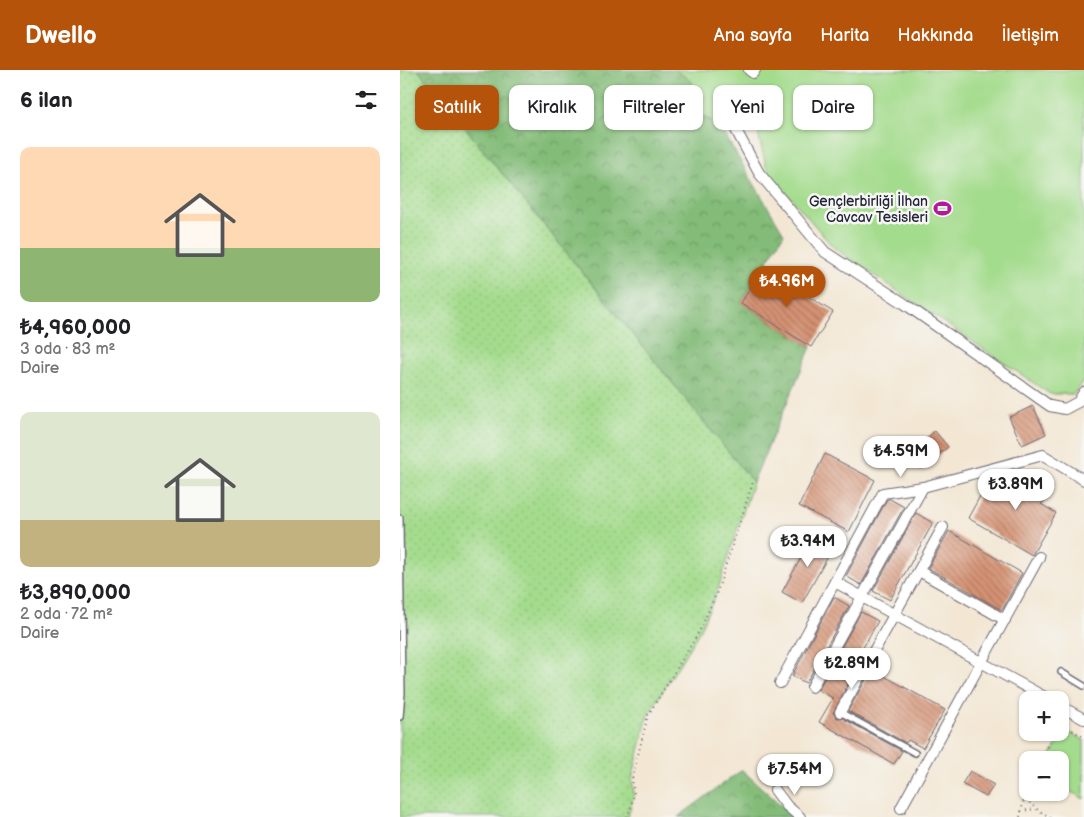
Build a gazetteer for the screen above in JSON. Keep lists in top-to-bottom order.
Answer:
{
  "places": {
    "sports": ["Gençlerbirliği İlhan Cavcav Tesisleri"]
  },
  "page": {
    "header": "Dwello",
    "nav": [
      "Ana sayfa",
      "Harita",
      "Hakkında",
      "İletişim"
    ],
    "heading": "6 ilan",
    "chip": [
      "Satılık",
      "Kiralık",
      "Filtreler",
      "Yeni",
      "Daire"
    ],
    "list": [
      {
        "name": "₺4,960,000",
        "note": "3 oda · 83 m² · Daire"
      },
      {
        "name": "₺3,890,000",
        "note": "2 oda · 72 m² · Daire"
      }
    ],
    "price": [
      "₺4.96M",
      "₺4.59M",
      "₺3.89M",
      "₺3.94M",
      "₺2.89M",
      "₺7.54M"
    ],
    "map_buttons": ["+", "−"]
  }
}
